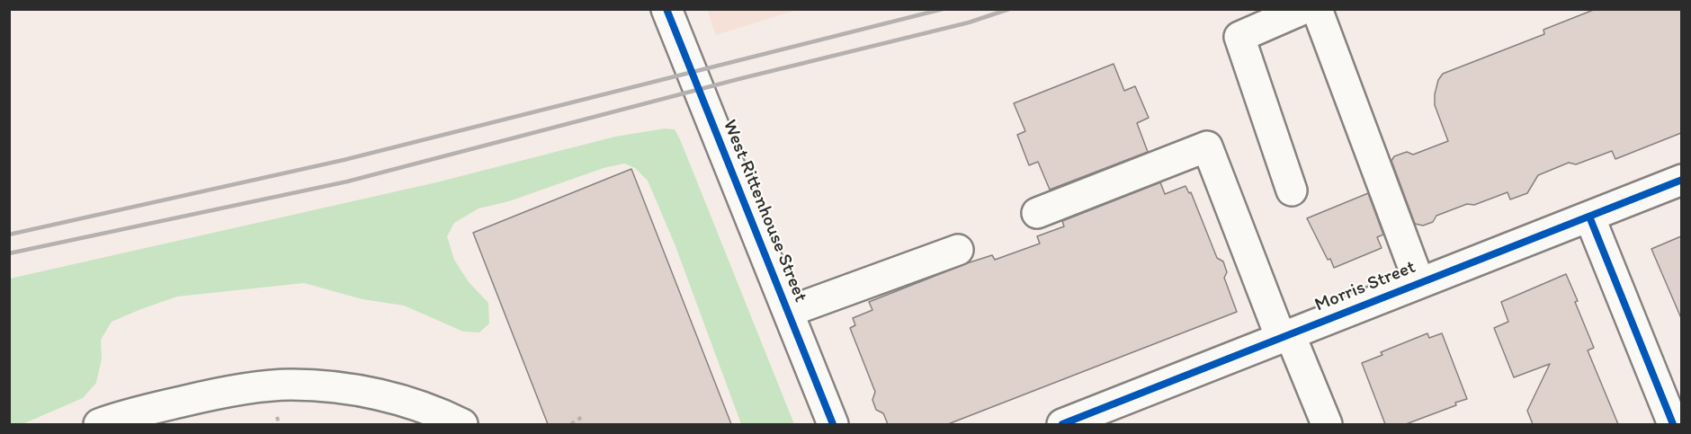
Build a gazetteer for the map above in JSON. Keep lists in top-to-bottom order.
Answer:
{
  "streets": {
    "street": ["West Rittenhouse Street", "Morris Street"]
  }
}
